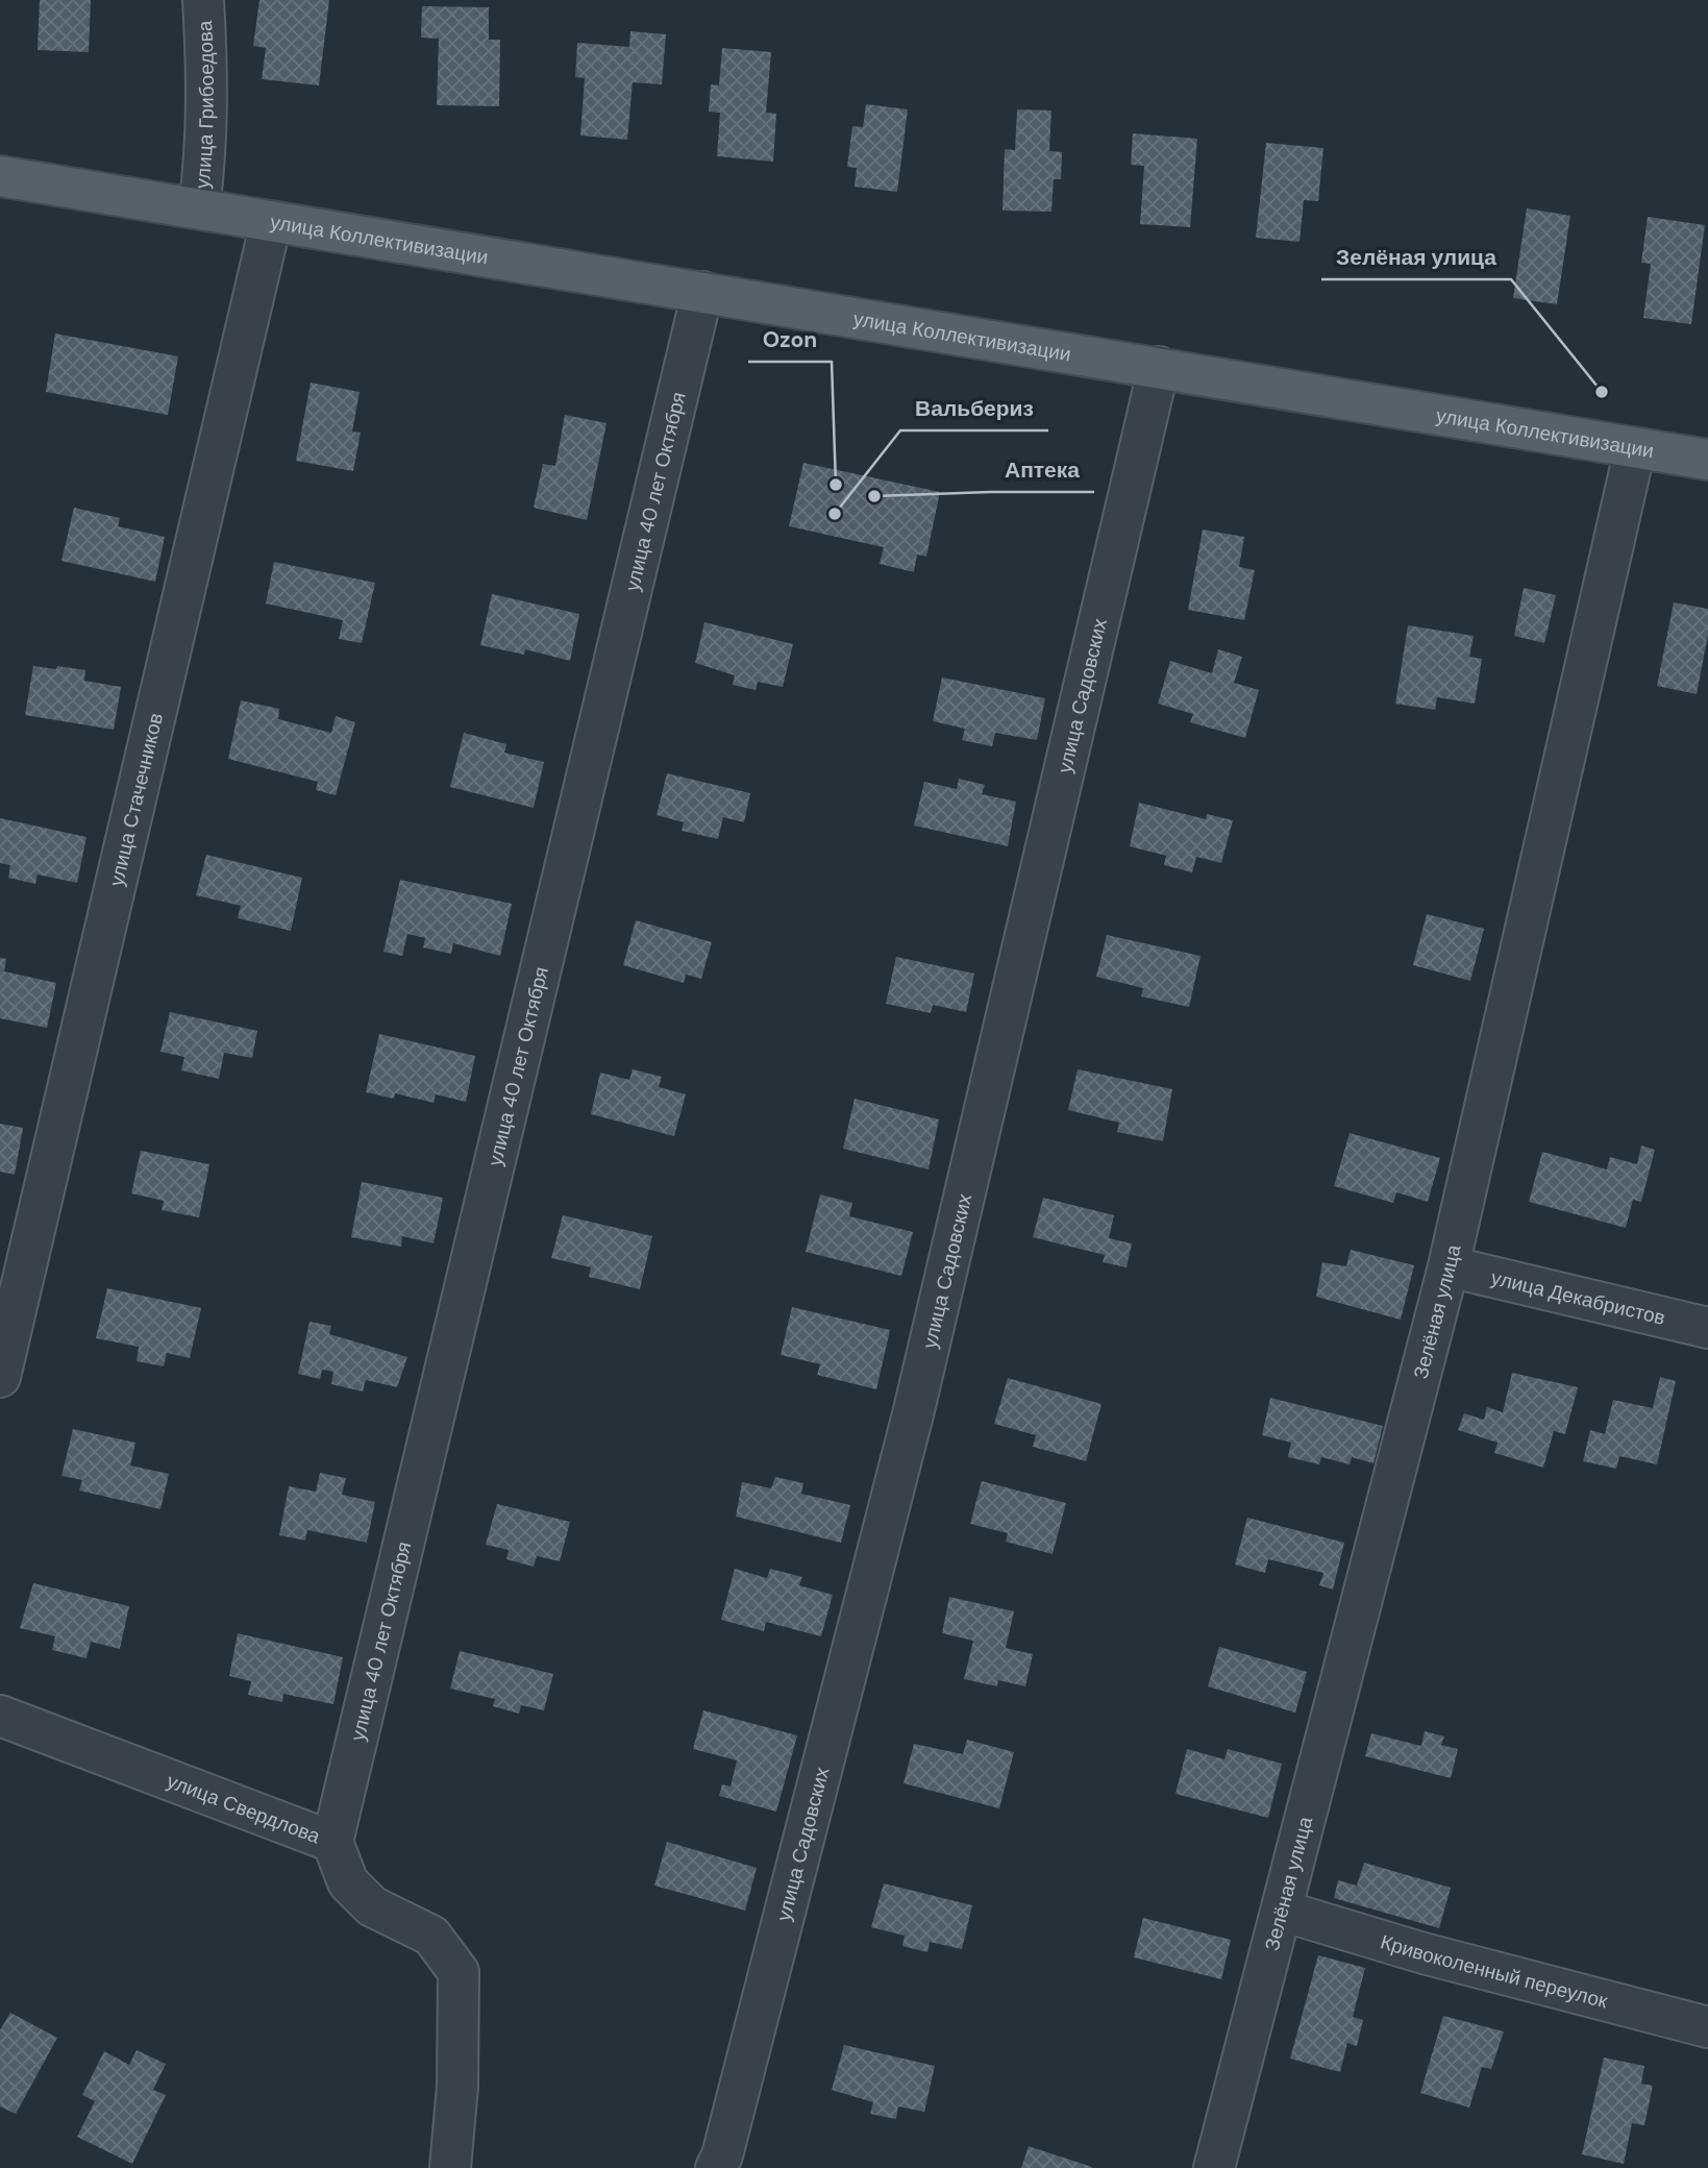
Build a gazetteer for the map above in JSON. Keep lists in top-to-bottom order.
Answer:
{
  "streets": {
    "main road": ["улица Коллективизации"],
    "street": [
      "улица Грибоедова",
      "улица 40 лет Октября",
      "улица Садовских",
      "улица Стачечников",
      "улица Декабристов",
      "Зелёная улица",
      "улица Свердлова",
      "Кривоколенный переулок"
    ]
  },
  "crossings": [
    ["улица Грибоедова", "улица Коллективизации"],
    ["улица Коллективизации", "улица 40 лет Октября"],
    ["улица Коллективизации", "улица Садовских"],
    ["улица Коллективизации", "улица Стачечников"],
    ["улица Коллективизации", "Зелёная улица"],
    ["улица 40 лет Октября", "улица Свердлова"],
    ["улица Декабристов", "Зелёная улица"],
    ["Зелёная улица", "Кривоколенный переулок"]
  ],
  "places": [
    "Зелёная улица",
    "Ozon",
    "Аптека",
    "Вальбериз"
  ]
}
